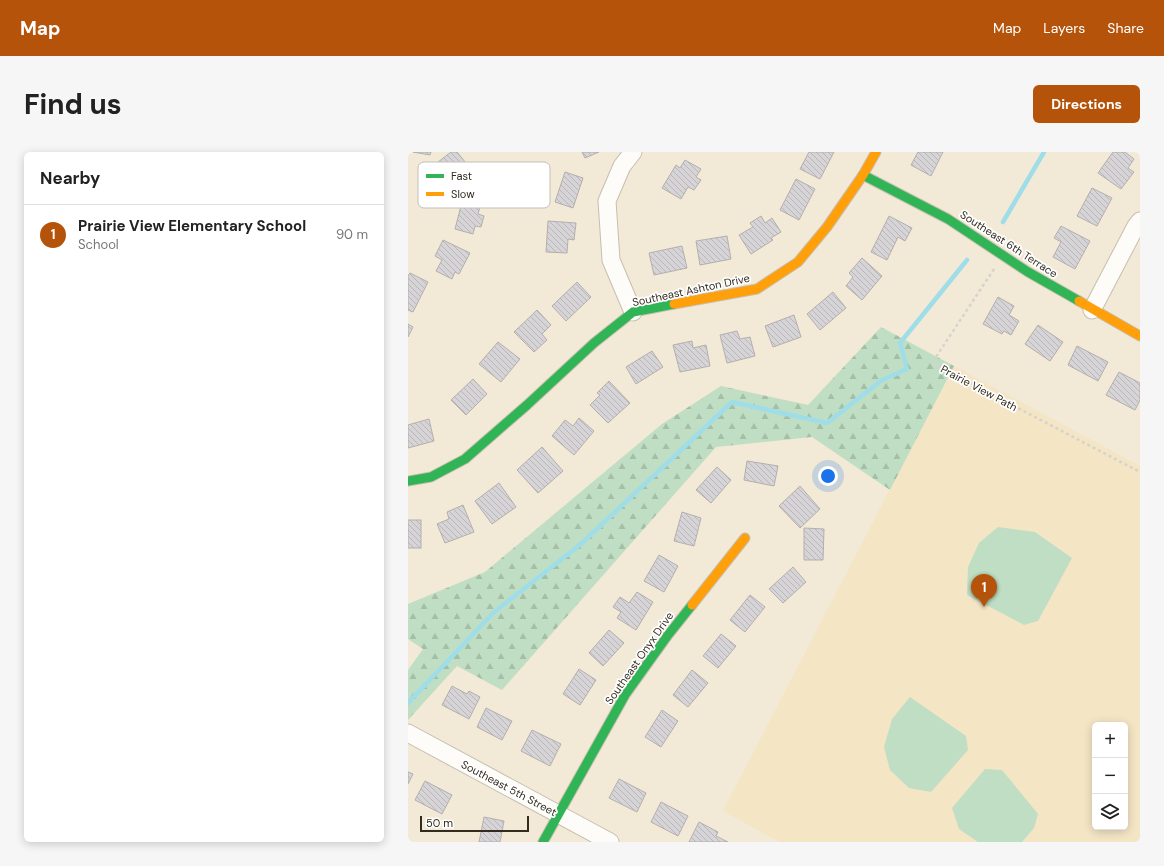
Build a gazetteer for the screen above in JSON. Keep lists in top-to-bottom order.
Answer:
{
  "streets": {
    "street": [
      "Southeast 6th Terrace",
      "Southeast Ashton Drive",
      "Southeast Onyx Drive",
      "Southeast 5th Street"
    ],
    "path": ["Prairie View Path"]
  },
  "crossings": [
    ["Southeast 6th Terrace", "Southeast Ashton Drive"],
    ["Southeast 6th Terrace", "Prairie View Path"],
    ["Southeast Onyx Drive", "Southeast 5th Street"]
  ],
  "legend": ["Fast", "Slow"],
  "scale_bar": "50 m",
  "page": {
    "header": "Map",
    "nav": ["Map", "Layers", "Share"],
    "buttons": "Directions",
    "title": "Find us",
    "heading": "Nearby",
    "list": [
      {
        "mark": "1",
        "name": "Prairie View Elementary School",
        "note": "School",
        "value": "90 m"
      }
    ],
    "pins": "1",
    "map_buttons": ["+", "−"],
    "scale": "50 m"
  }
}
